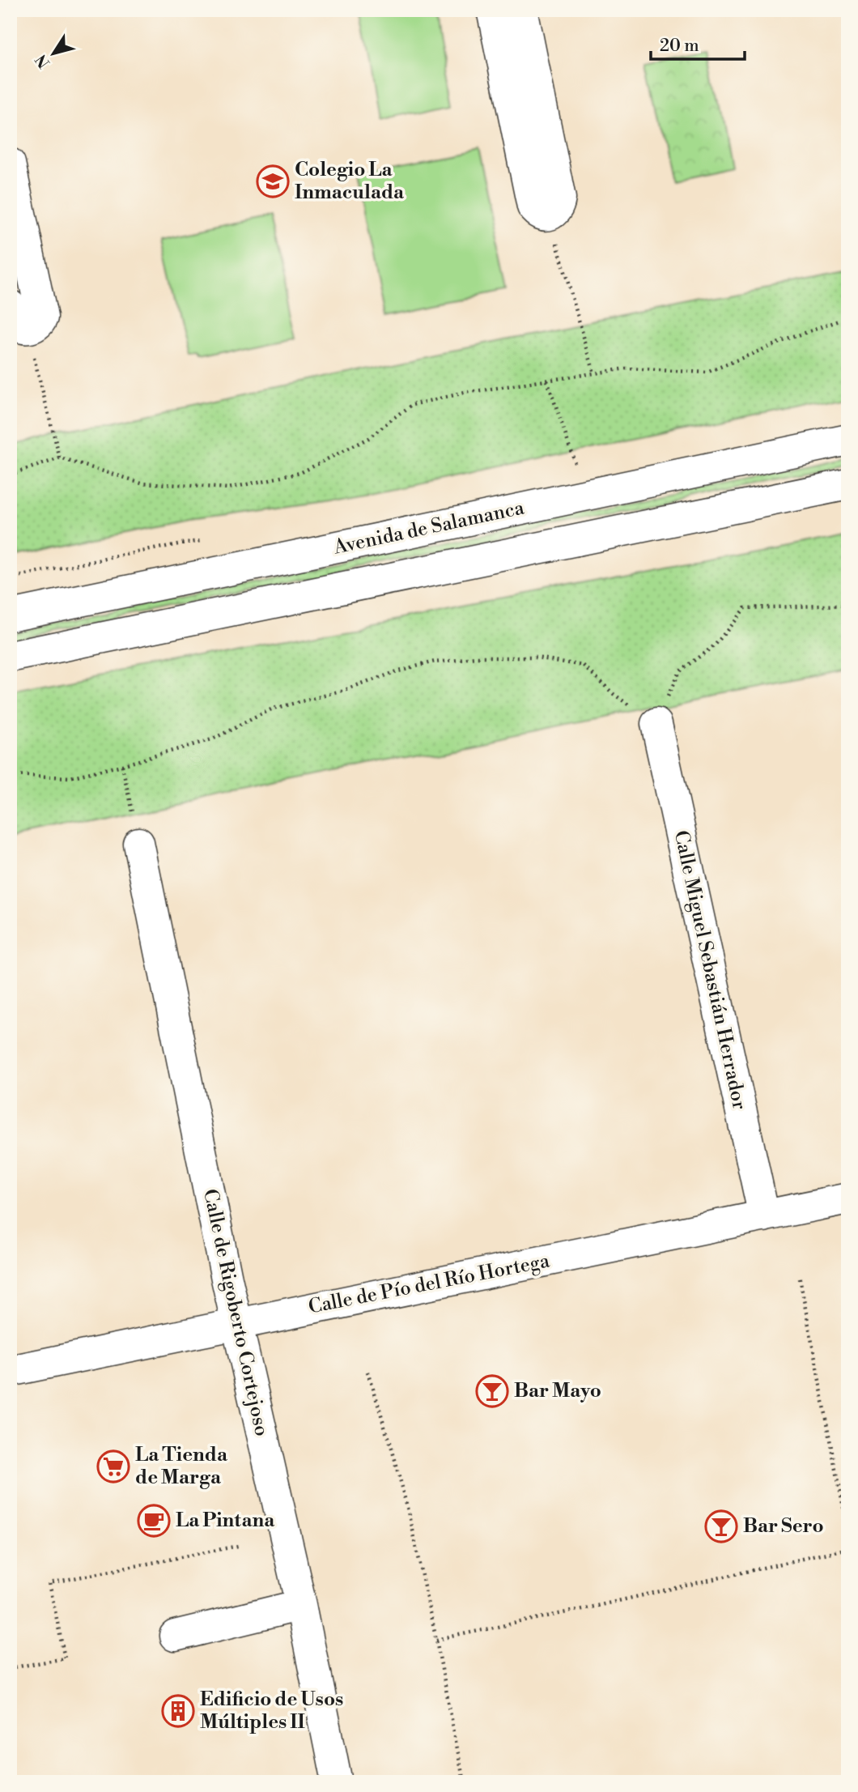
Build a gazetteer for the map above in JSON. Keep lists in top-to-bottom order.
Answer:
{
  "streets": {
    "main road": [
      "Avenida de Salamanca",
      "Calle Miguel Sebastián Herrador",
      "Calle de Pío del Río Hortega",
      "Calle de Rigoberto Cortejoso"
    ]
  },
  "crossings": [
    ["Calle Miguel Sebastián Herrador", "Calle de Pío del Río Hortega"],
    ["Calle de Pío del Río Hortega", "Calle de Rigoberto Cortejoso"]
  ],
  "places": {
    "school or university": ["Colegio La Inmaculada"],
    "bar": ["Bar Mayo", "Bar Sero"],
    "supermarket": ["La Tienda de Marga"],
    "cafe": ["La Pintana"],
    "building": ["Edificio de Usos Múltiples II"]
  },
  "scale_bar": "20 m",
  "north": "bottom left"
}
